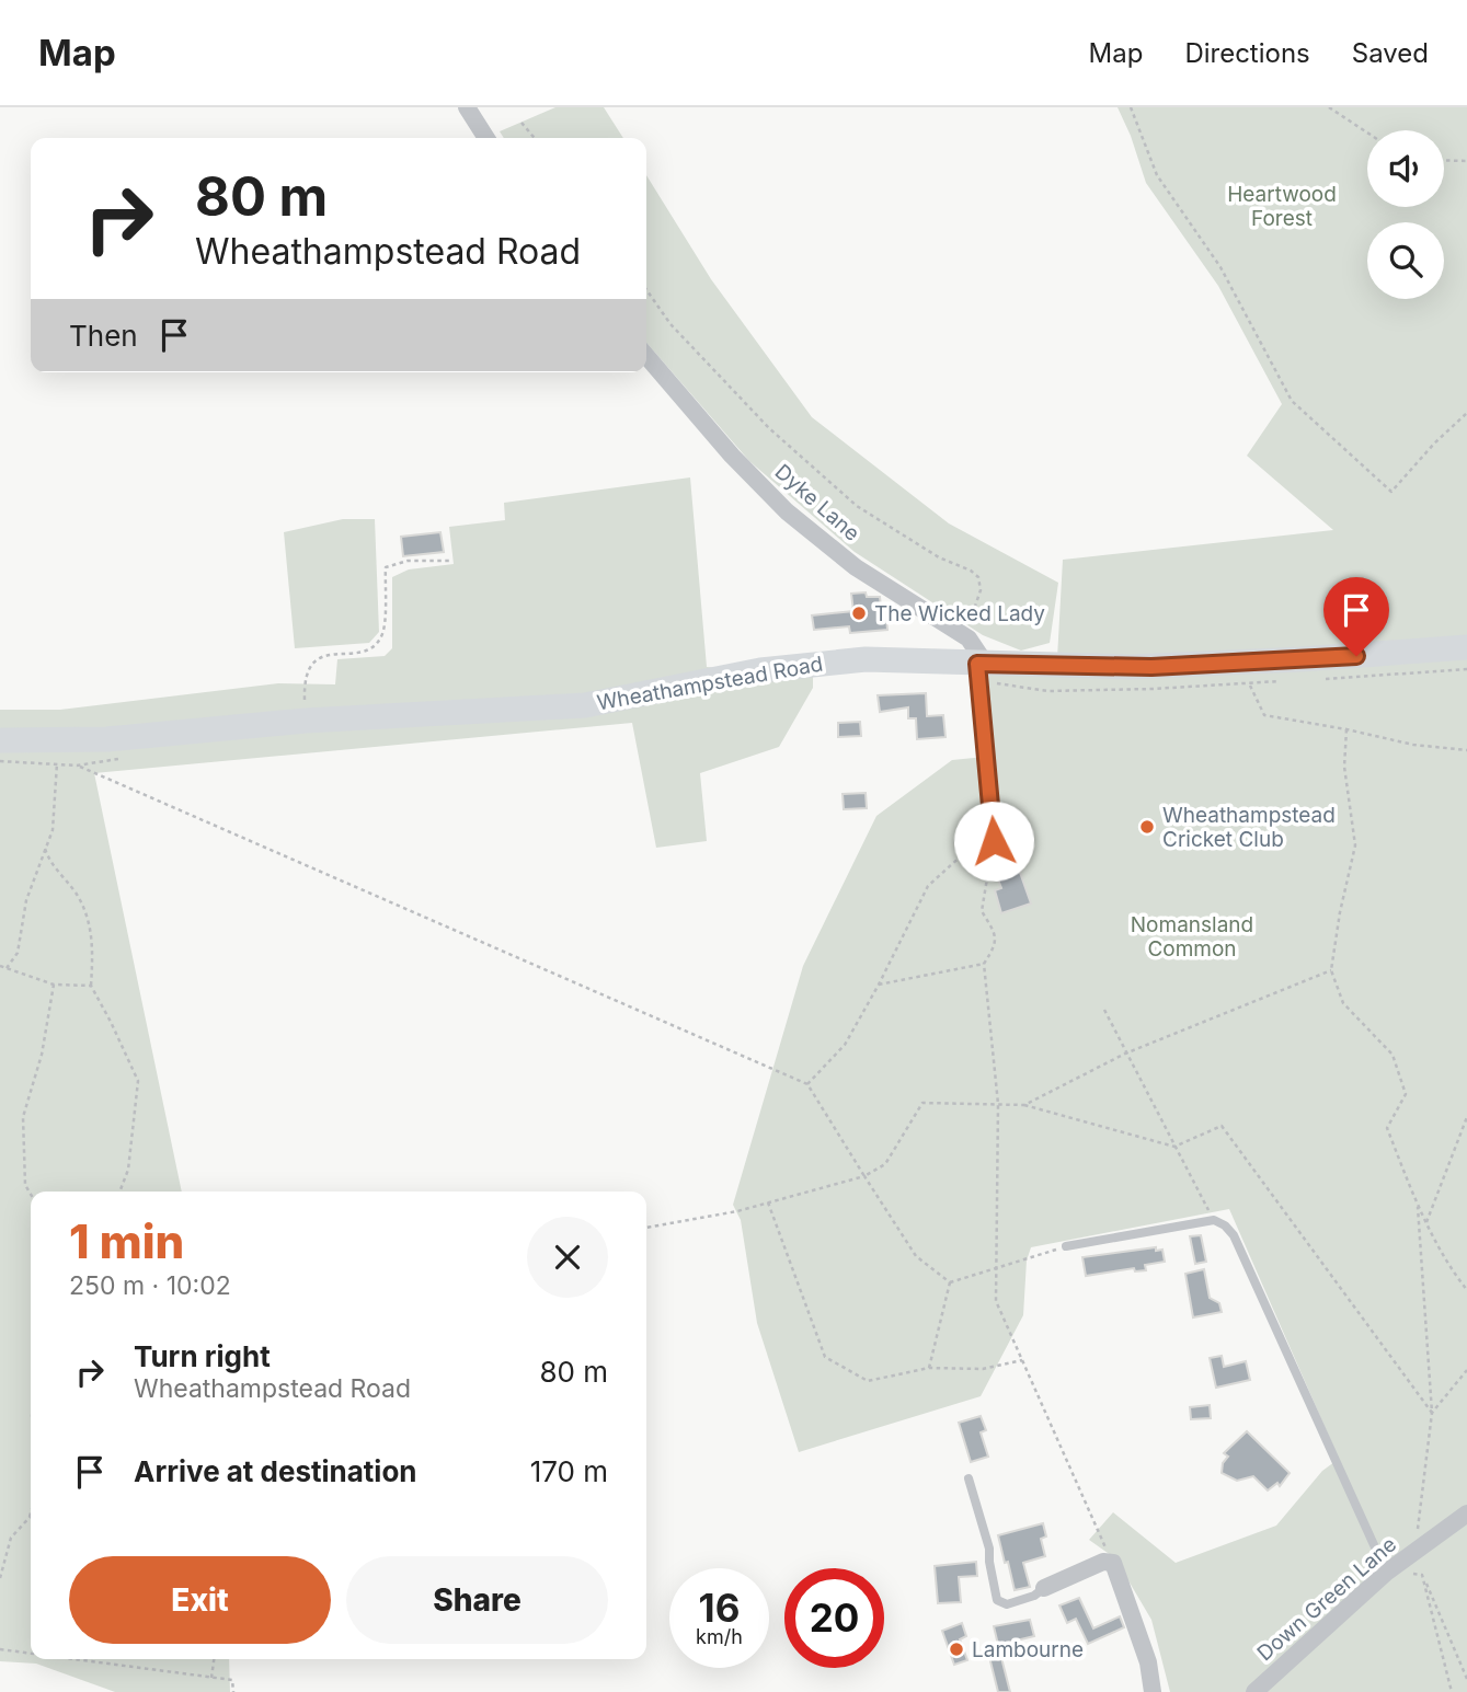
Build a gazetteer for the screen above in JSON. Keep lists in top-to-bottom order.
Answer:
{
  "streets": {
    "main road": ["Wheathampstead Road"],
    "street": ["Dyke Lane", "Down Green Lane"]
  },
  "crossings": [
    ["Dyke Lane", "Wheathampstead Road"]
  ],
  "parks": ["Heartwood Forest", "Nomansland Common"],
  "places": ["The Wicked Lady", "Wheathampstead Cricket Club", "Lambourne"],
  "page": {
    "header": "Map",
    "nav": ["Map", "Directions", "Saved"],
    "turn": ["80 m", "Wheathampstead Road"],
    "then": "Then",
    "heading": ["1 min", "250 m · 10:02"],
    "list": [
      {
        "name": "Turn right",
        "note": "Wheathampstead Road",
        "value": "80 m"
      },
      {
        "name": "Arrive at destination",
        "value": "170 m"
      }
    ],
    "buttons": ["Exit", "Share"],
    "speed": "16 km/h",
    "limit": "20"
  }
}
